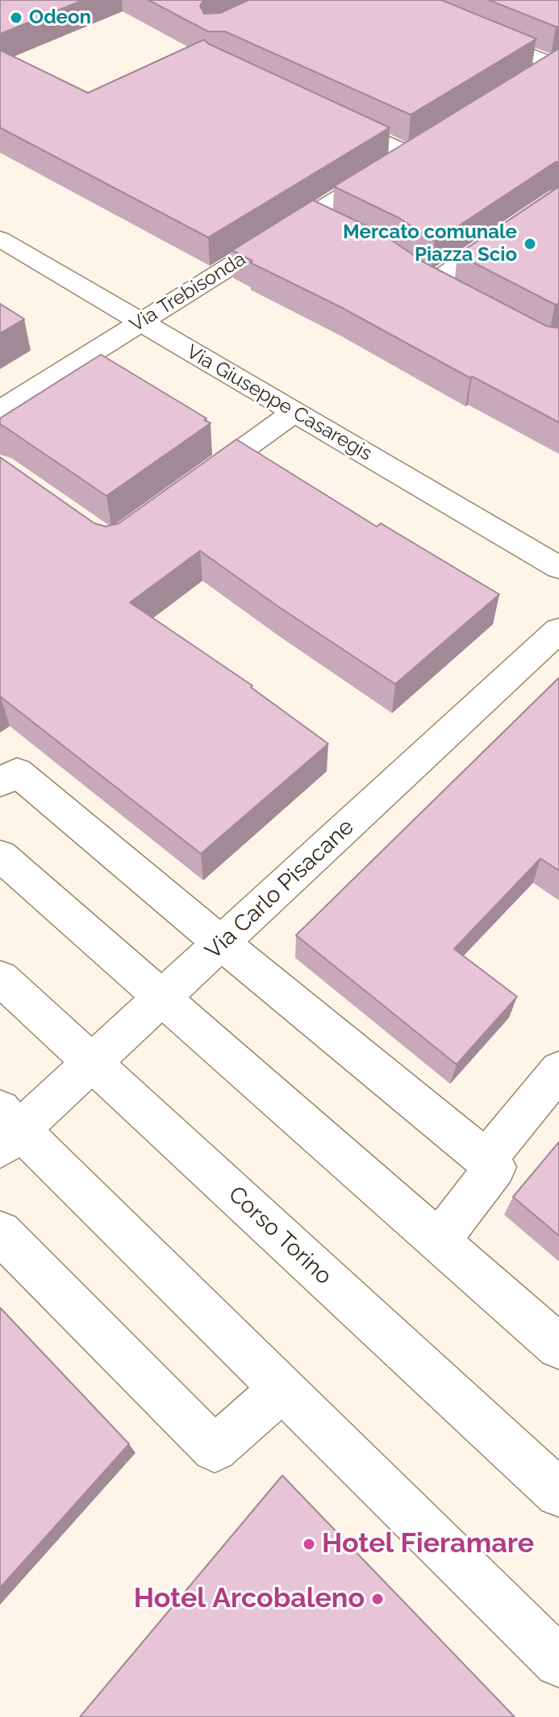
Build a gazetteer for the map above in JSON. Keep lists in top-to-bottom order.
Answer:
{
  "streets": {
    "street": [
      "Via Trebisonda",
      "Via Giuseppe Casaregis",
      "Via Carlo Pisacane",
      "Corso Torino"
    ]
  },
  "crossings": [
    ["Via Trebisonda", "Via Giuseppe Casaregis"],
    ["Via Carlo Pisacane", "Corso Torino"]
  ],
  "places": [
    "Odeon",
    "Mercato comunale Piazza Scio",
    "Hotel Fieramare",
    "Hotel Arcobaleno"
  ]
}
